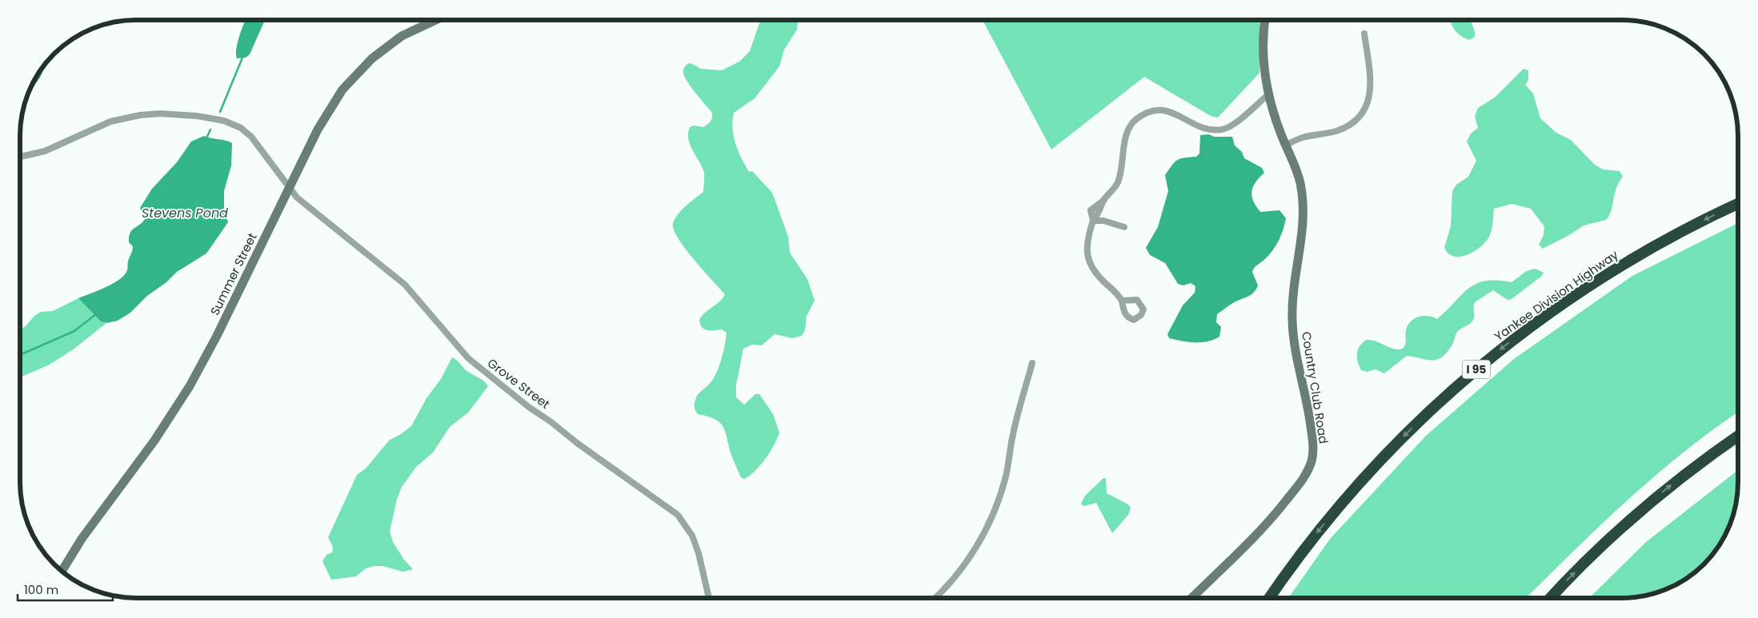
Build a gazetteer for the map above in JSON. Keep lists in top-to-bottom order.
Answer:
{
  "streets": {
    "highway": ["Yankee Division Highway", "I 95"],
    "main road": ["Summer Street", "Country Club Road"],
    "street": ["Grove Street"]
  },
  "crossings": [
    ["Summer Street", "Grove Street"]
  ],
  "one_way": ["Yankee Division Highway"],
  "water": ["Stevens Pond"],
  "scale_bar": "100 m"
}
